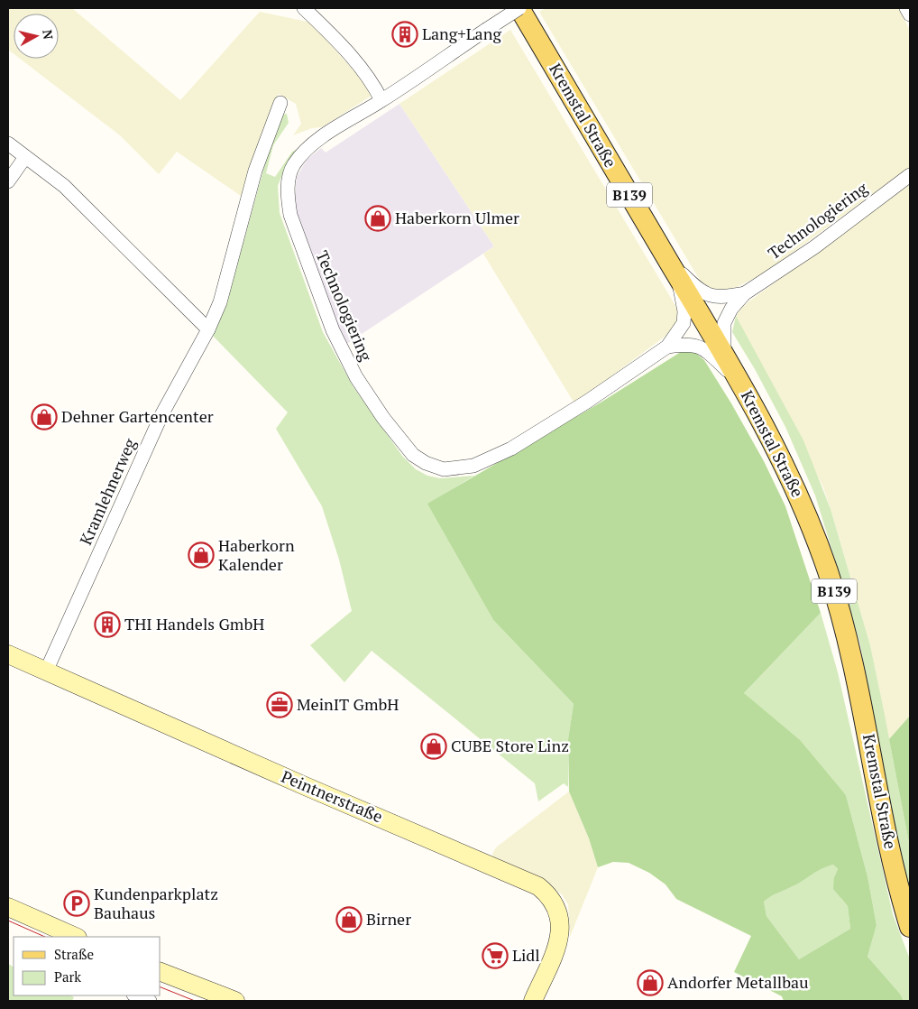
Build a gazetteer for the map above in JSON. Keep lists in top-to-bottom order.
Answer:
{
  "streets": {
    "main road": ["Kremstal Straße", "B139"],
    "street": ["Technologiering", "Kramlehnerweg", "Peintnerstraße"]
  },
  "crossings": [
    ["Kremstal Straße", "Technologiering"],
    ["Kramlehnerweg", "Peintnerstraße"]
  ],
  "places": {
    "building": ["Lang+Lang", "THI Handels GmbH"],
    "shop": [
      "Haberkorn Ulmer",
      "Dehner Gartencenter",
      "Haberkorn Kalender",
      "CUBE Store Linz",
      "Birner",
      "Andorfer Metallbau"
    ],
    "office": ["MeinIT GmbH"],
    "parking": ["Kundenparkplatz Bauhaus"],
    "supermarket": ["Lidl"]
  },
  "legend": ["Straße", "Park"],
  "north": "right"
}
